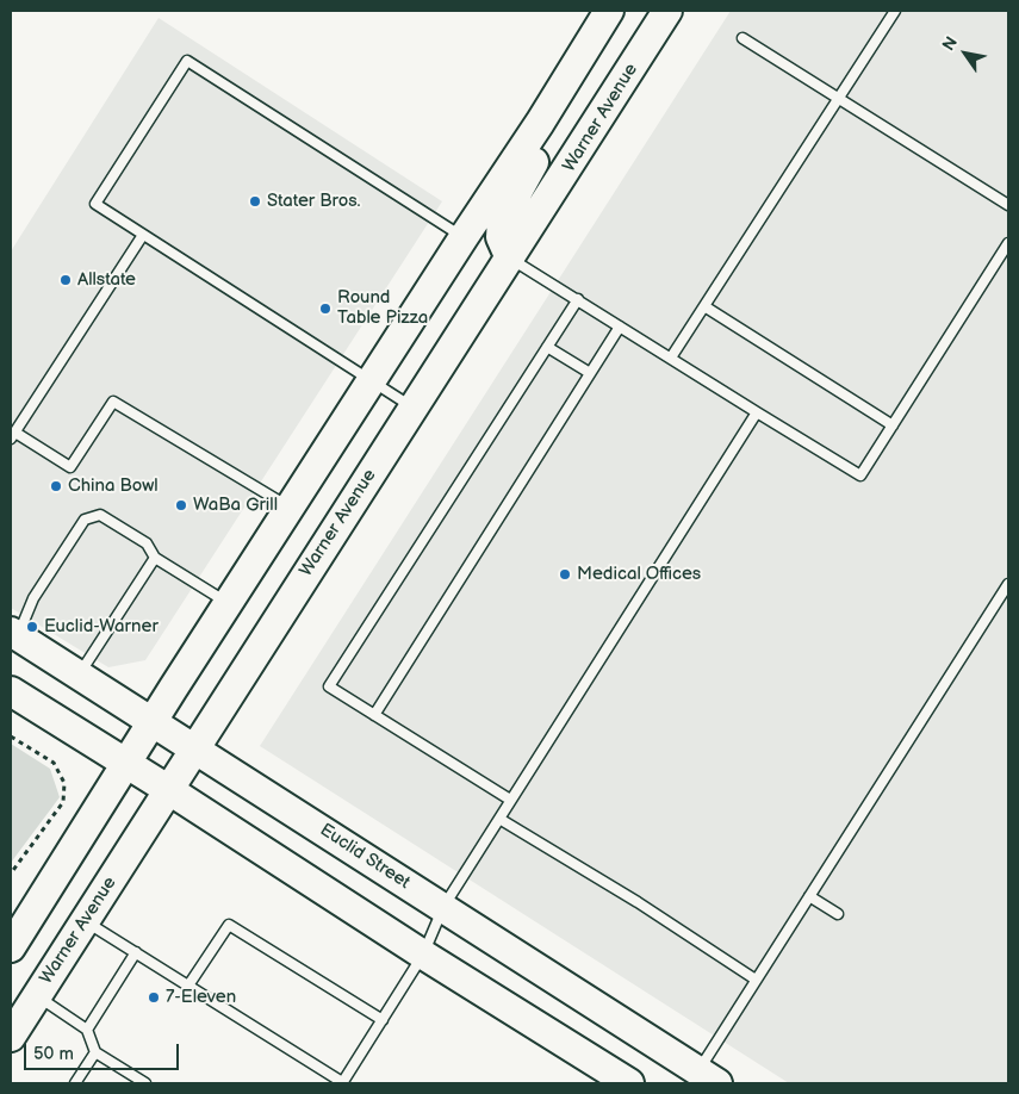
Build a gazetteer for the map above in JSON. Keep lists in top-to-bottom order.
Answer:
{
  "streets": {
    "main road": ["Warner Avenue", "Euclid Street"]
  },
  "crossings": [
    ["Warner Avenue", "Euclid Street"]
  ],
  "places": [
    "Stater Bros.",
    "Allstate",
    "Round Table Pizza",
    "China Bowl",
    "WaBa Grill",
    "Medical Offices",
    "Euclid-Warner",
    "7-Eleven"
  ],
  "scale_bar": "50 m",
  "north": "top left"
}
